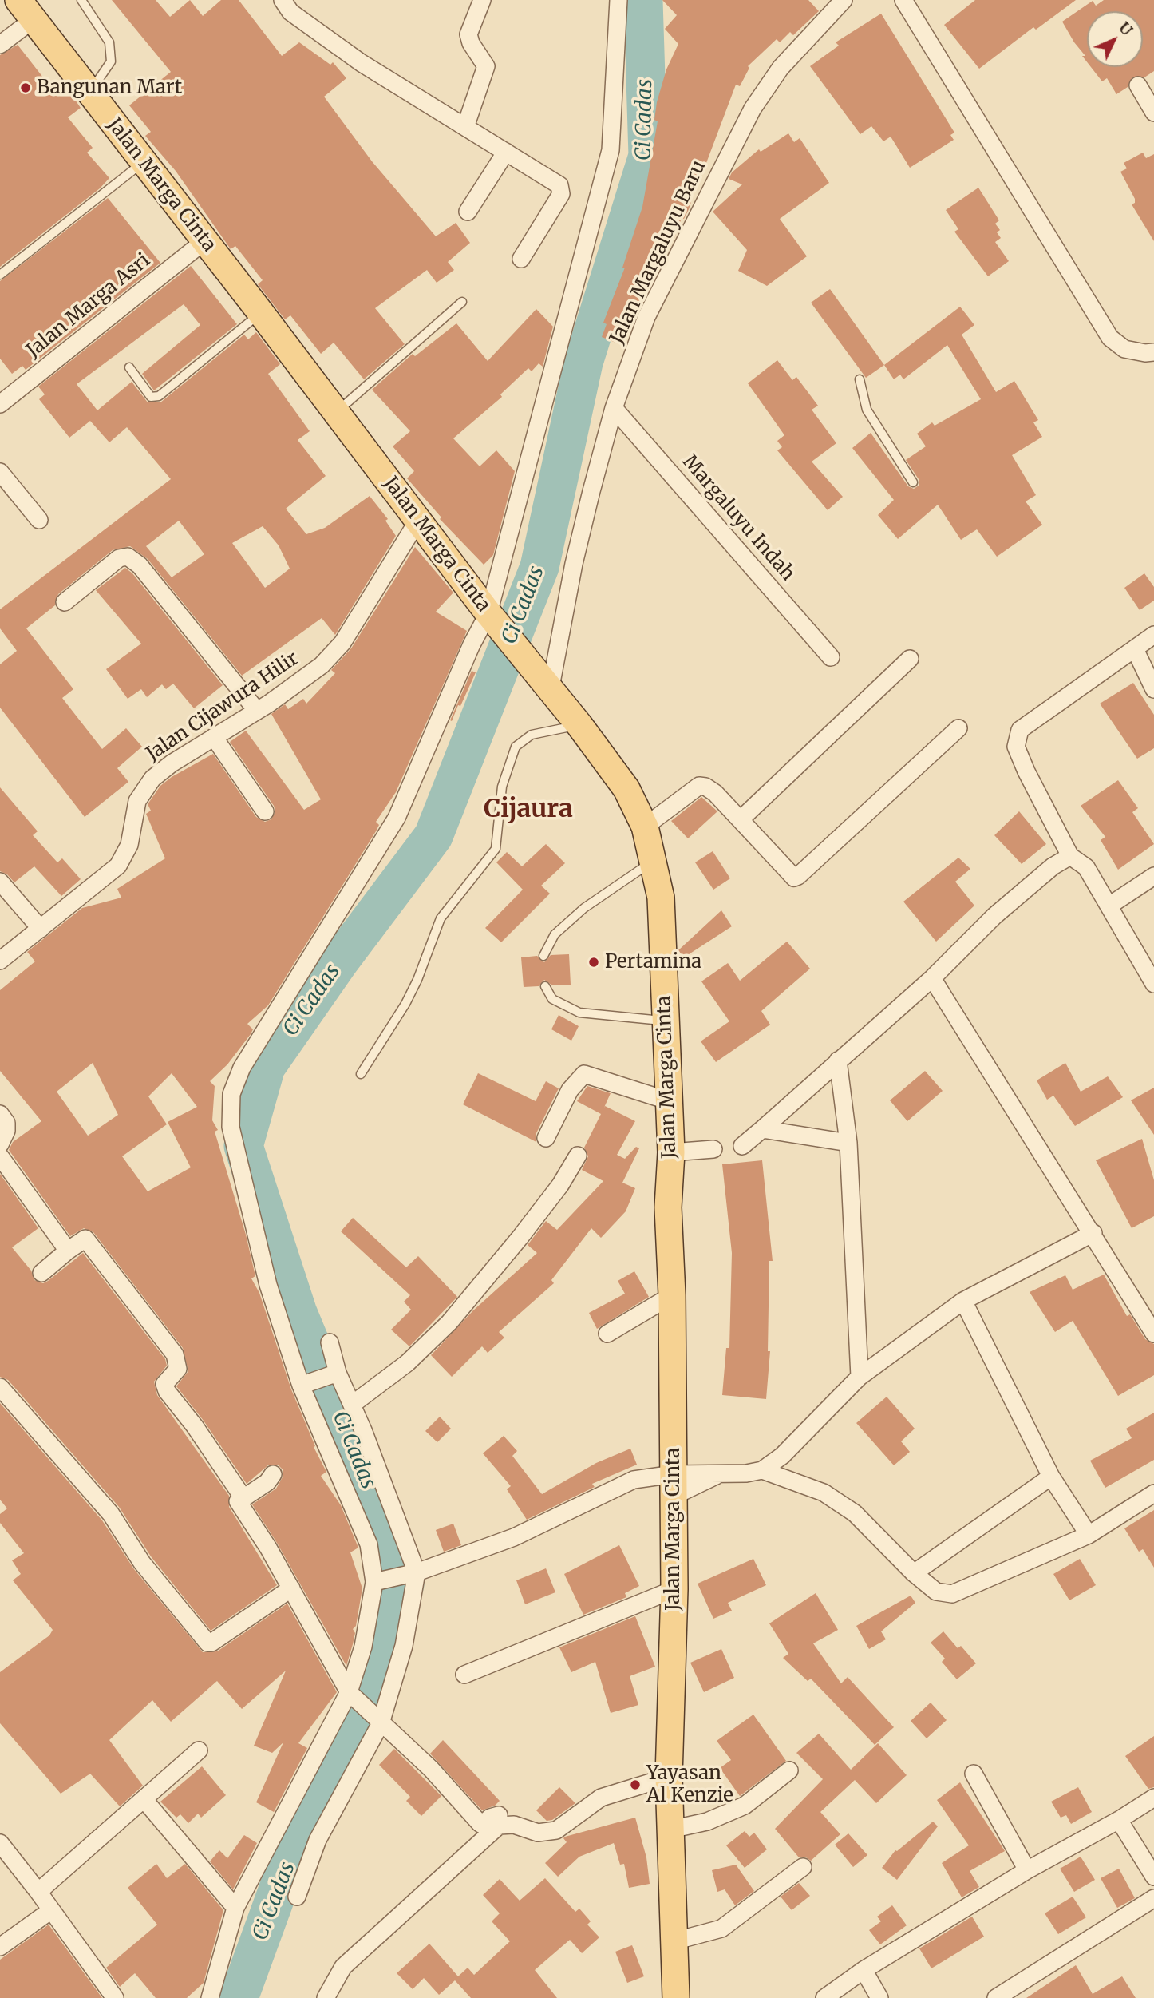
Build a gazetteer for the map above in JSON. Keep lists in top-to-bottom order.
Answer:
{
  "streets": {
    "main road": ["Jalan Marga Cinta"],
    "street": [
      "Jalan Margaluyu Baru",
      "Jalan Marga Asri",
      "Margaluyu Indah",
      "Jalan Cijawura Hilir"
    ]
  },
  "crossings": [
    ["Jalan Marga Cinta", "Jalan Margaluyu Baru"],
    ["Jalan Marga Cinta", "Jalan Marga Asri"],
    ["Jalan Marga Cinta", "Jalan Cijawura Hilir"],
    ["Jalan Margaluyu Baru", "Margaluyu Indah"]
  ],
  "districts": ["Cijaura"],
  "water": ["Ci Cadas"],
  "places": ["Bangunan Mart", "Pertamina", "Yayasan Al Kenzie"],
  "north": "top right"
}
